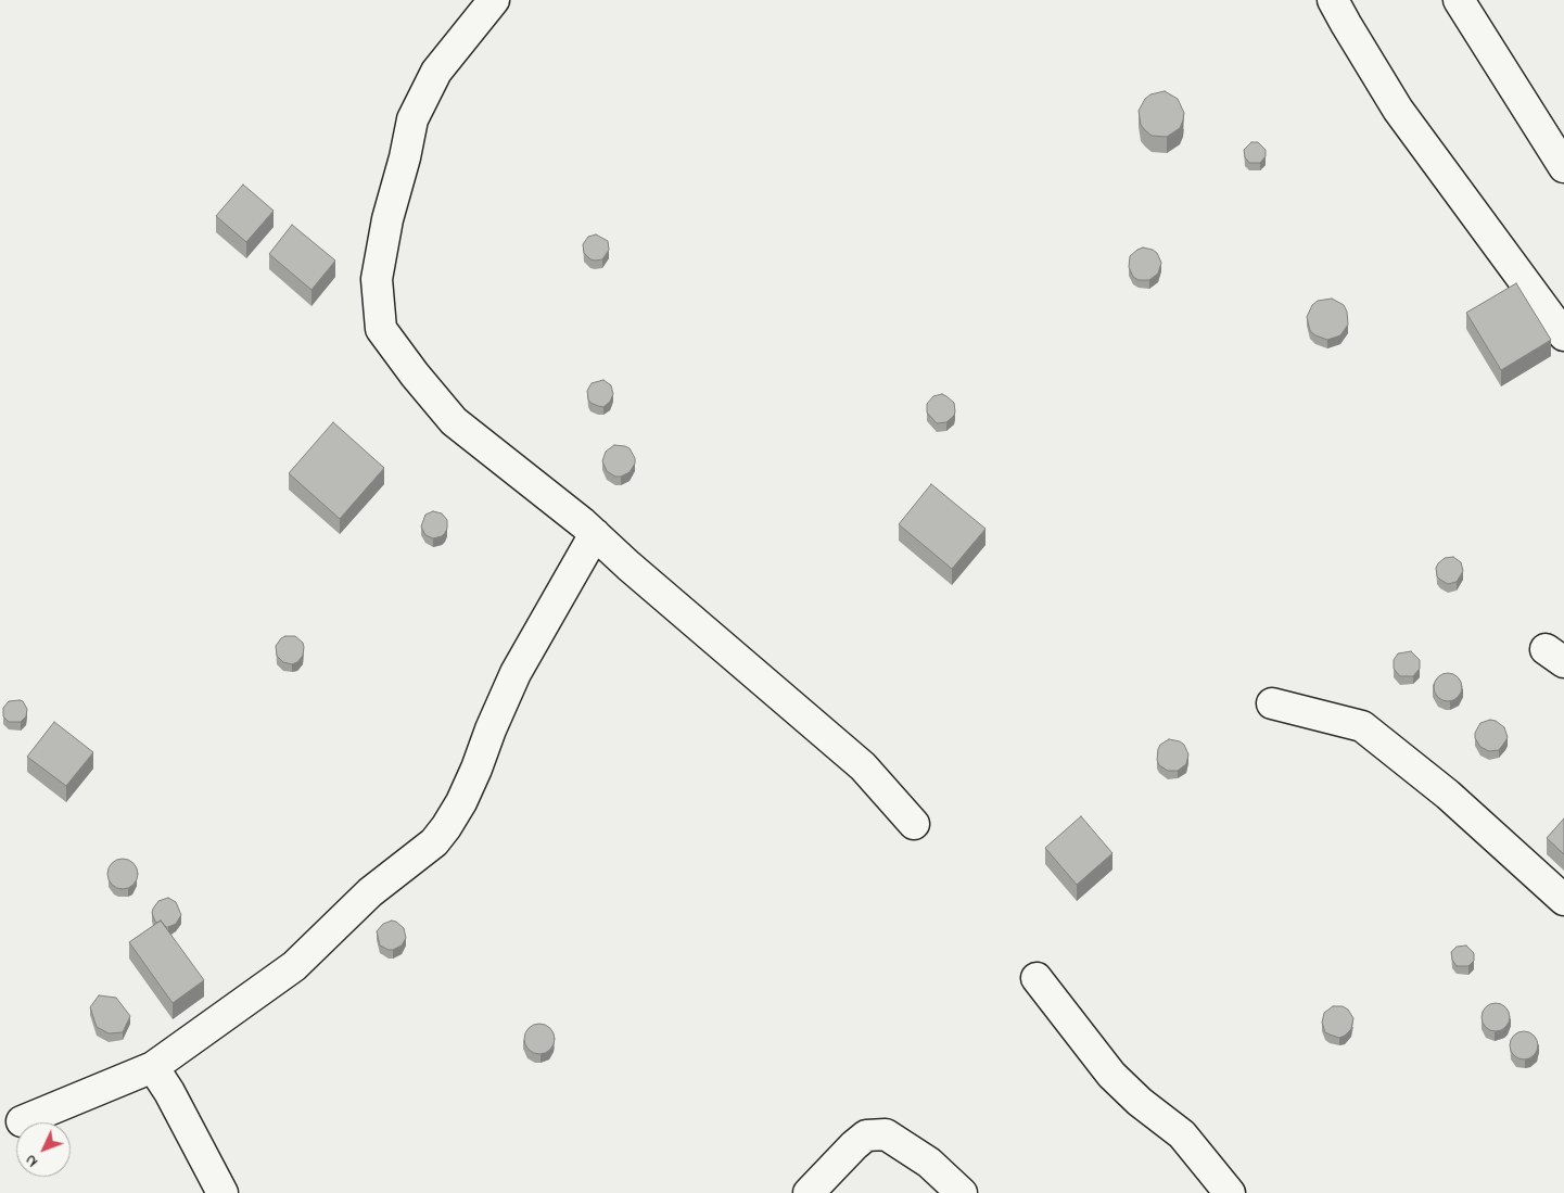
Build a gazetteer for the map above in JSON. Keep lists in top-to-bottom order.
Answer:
{
  "north": "bottom left"
}
